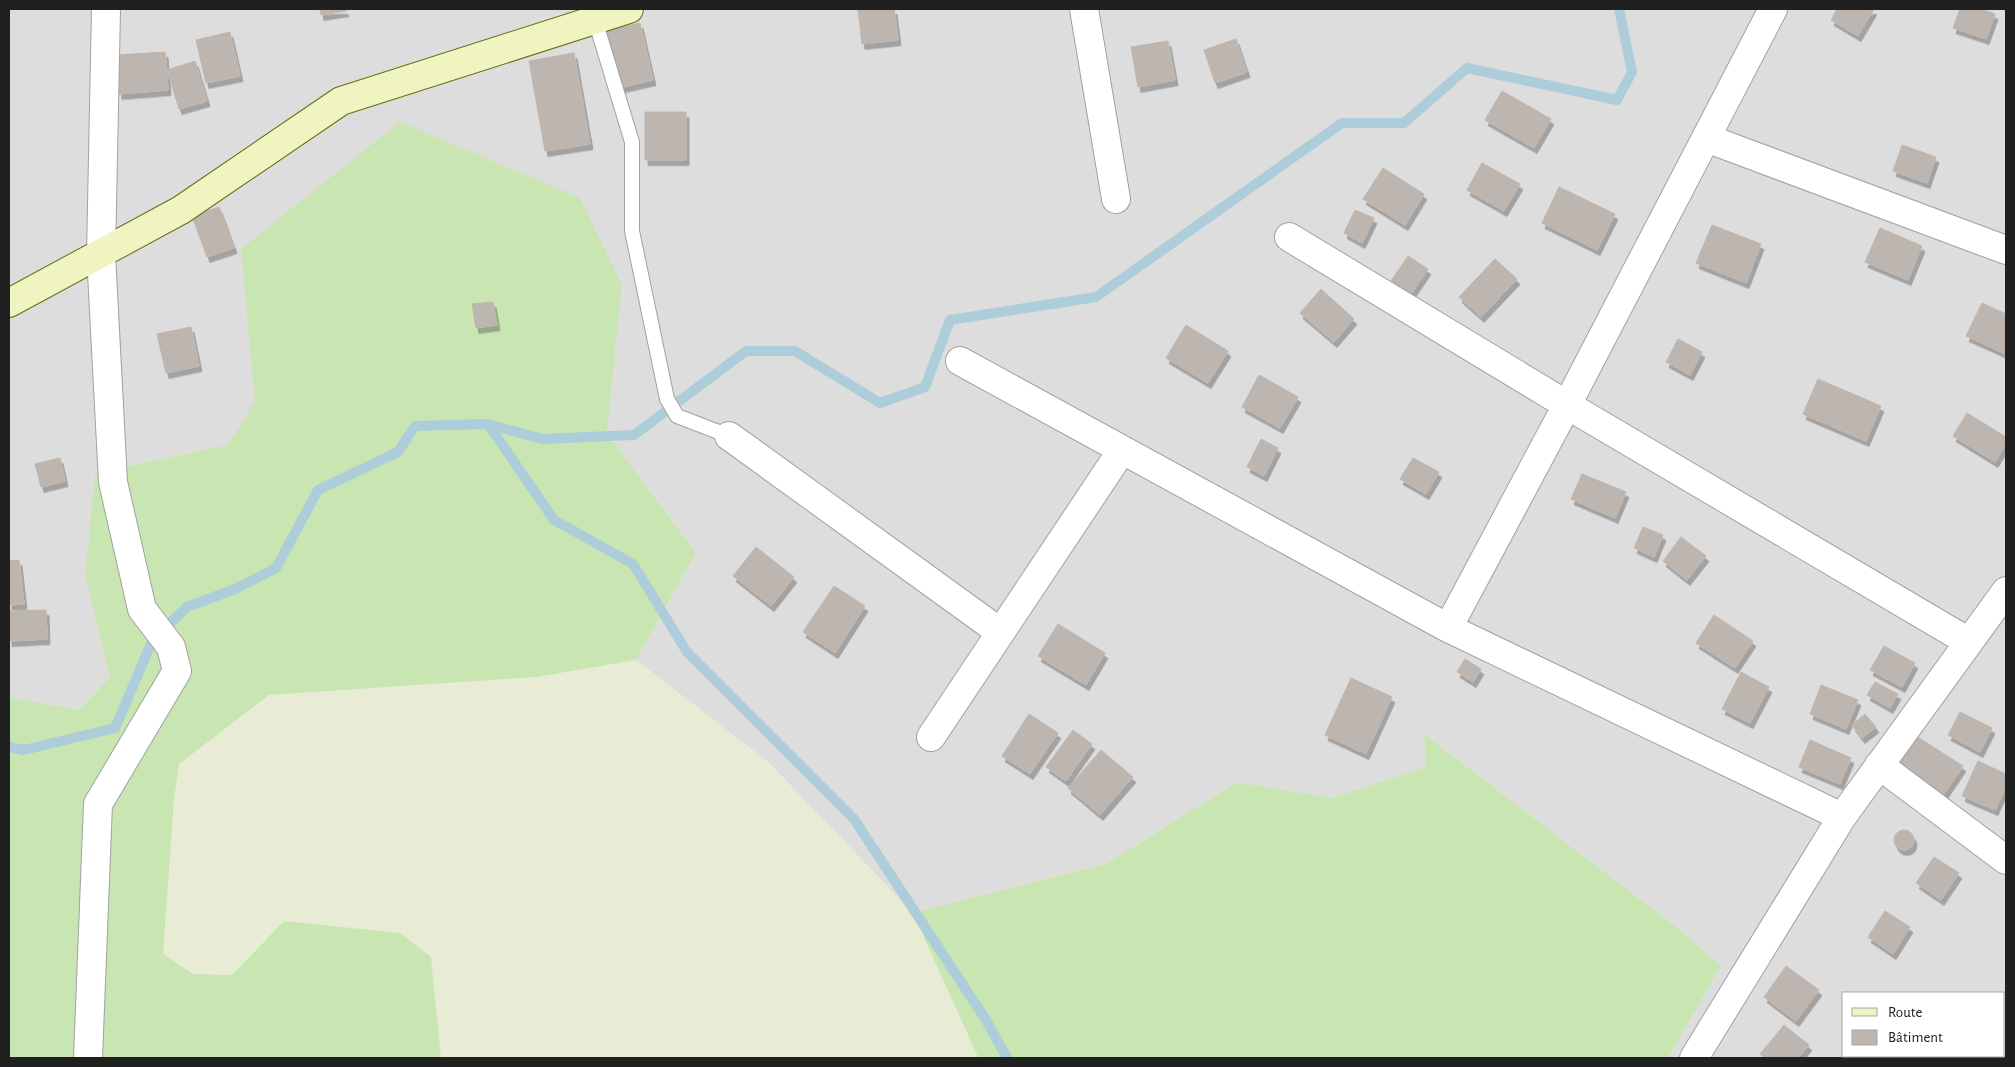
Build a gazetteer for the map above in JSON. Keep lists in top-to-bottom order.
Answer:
{
  "legend": ["Route", "Bâtiment"]
}
